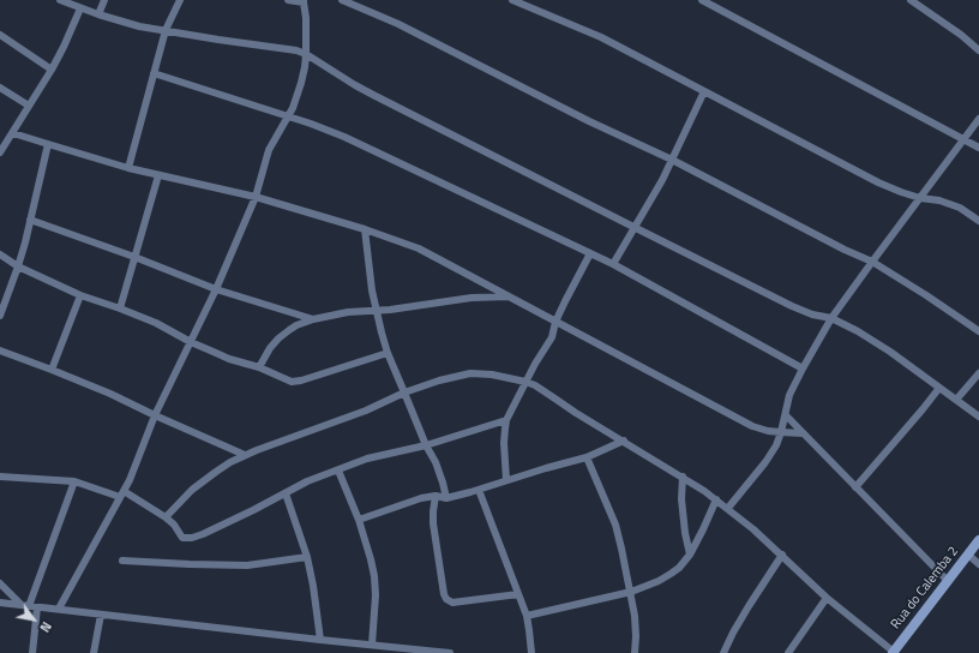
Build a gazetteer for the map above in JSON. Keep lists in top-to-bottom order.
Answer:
{
  "streets": {
    "main road": ["Rua do Calemba 2"]
  },
  "north": "bottom right"
}
